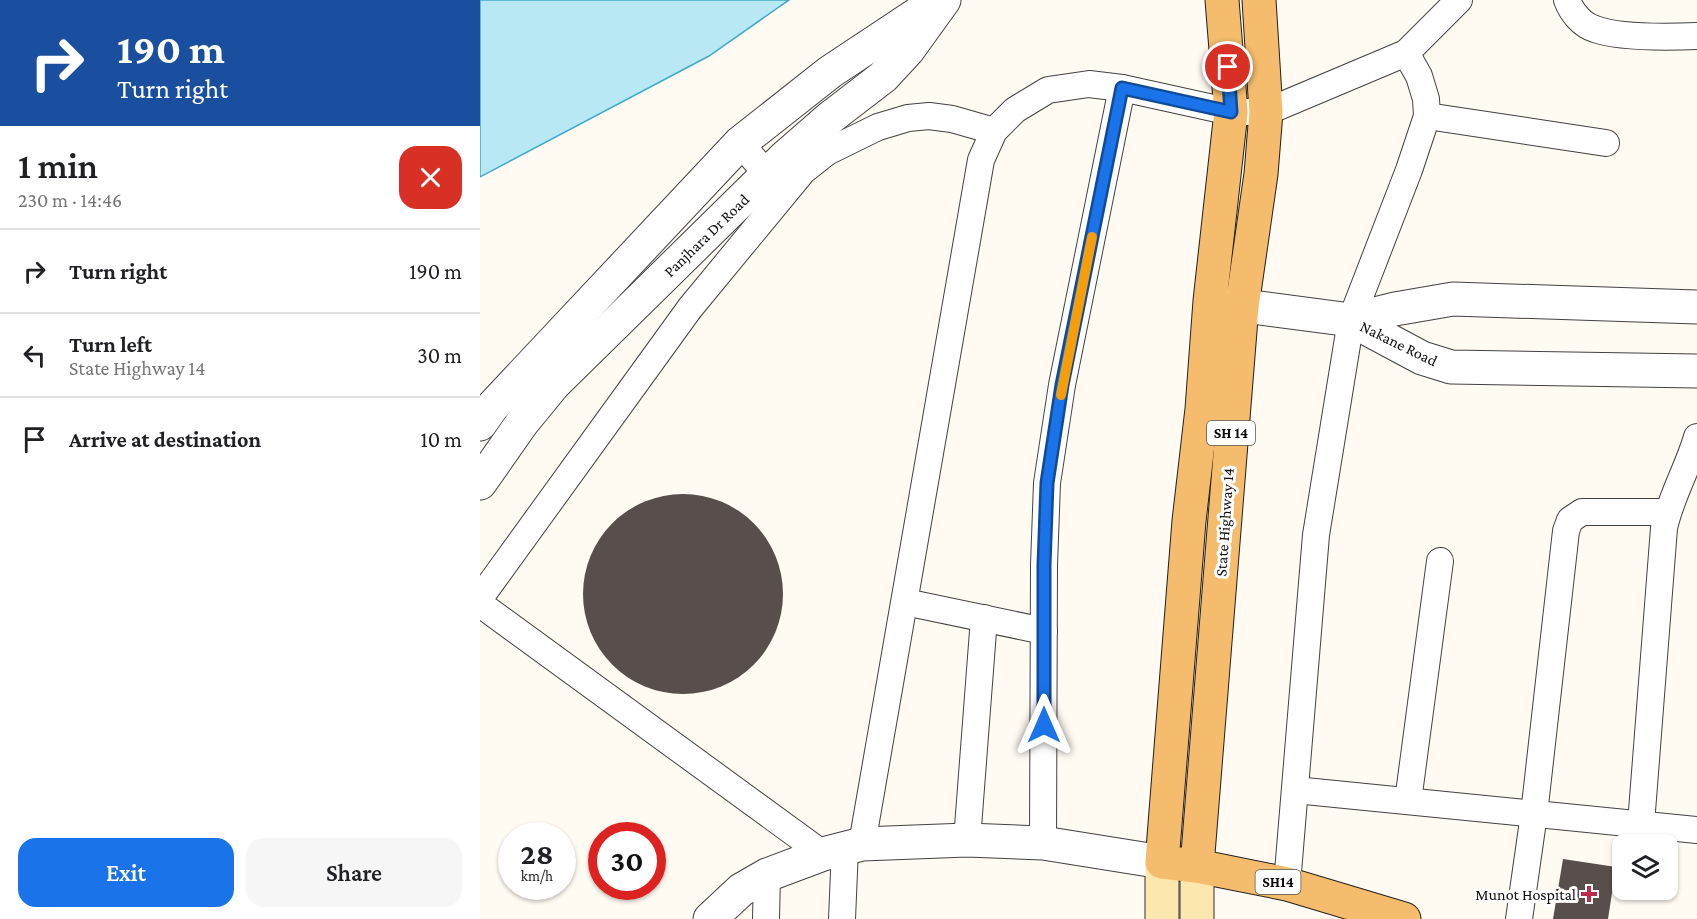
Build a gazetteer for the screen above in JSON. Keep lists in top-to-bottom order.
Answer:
{
  "streets": {
    "main road": ["SH 14", "State Highway 14", "SH14"],
    "street": ["Panjhara Dr Road", "Nakane Road"]
  },
  "crossings": [
    ["Nakane Road", "State Highway 14"],
    ["State Highway 14", "SH14"]
  ],
  "places": {
    "health": ["Munot Hospital"]
  },
  "page": {
    "turn": ["190 m", "Turn right"],
    "heading": ["1 min", "230 m · 14:46"],
    "list": [
      {
        "name": "Turn right",
        "value": "190 m"
      },
      {
        "name": "Turn left",
        "note": "State Highway 14",
        "value": "30 m"
      },
      {
        "name": "Arrive at destination",
        "value": "10 m"
      }
    ],
    "speed": "28 km/h",
    "limit": "30",
    "buttons": ["Exit", "Share"]
  }
}
